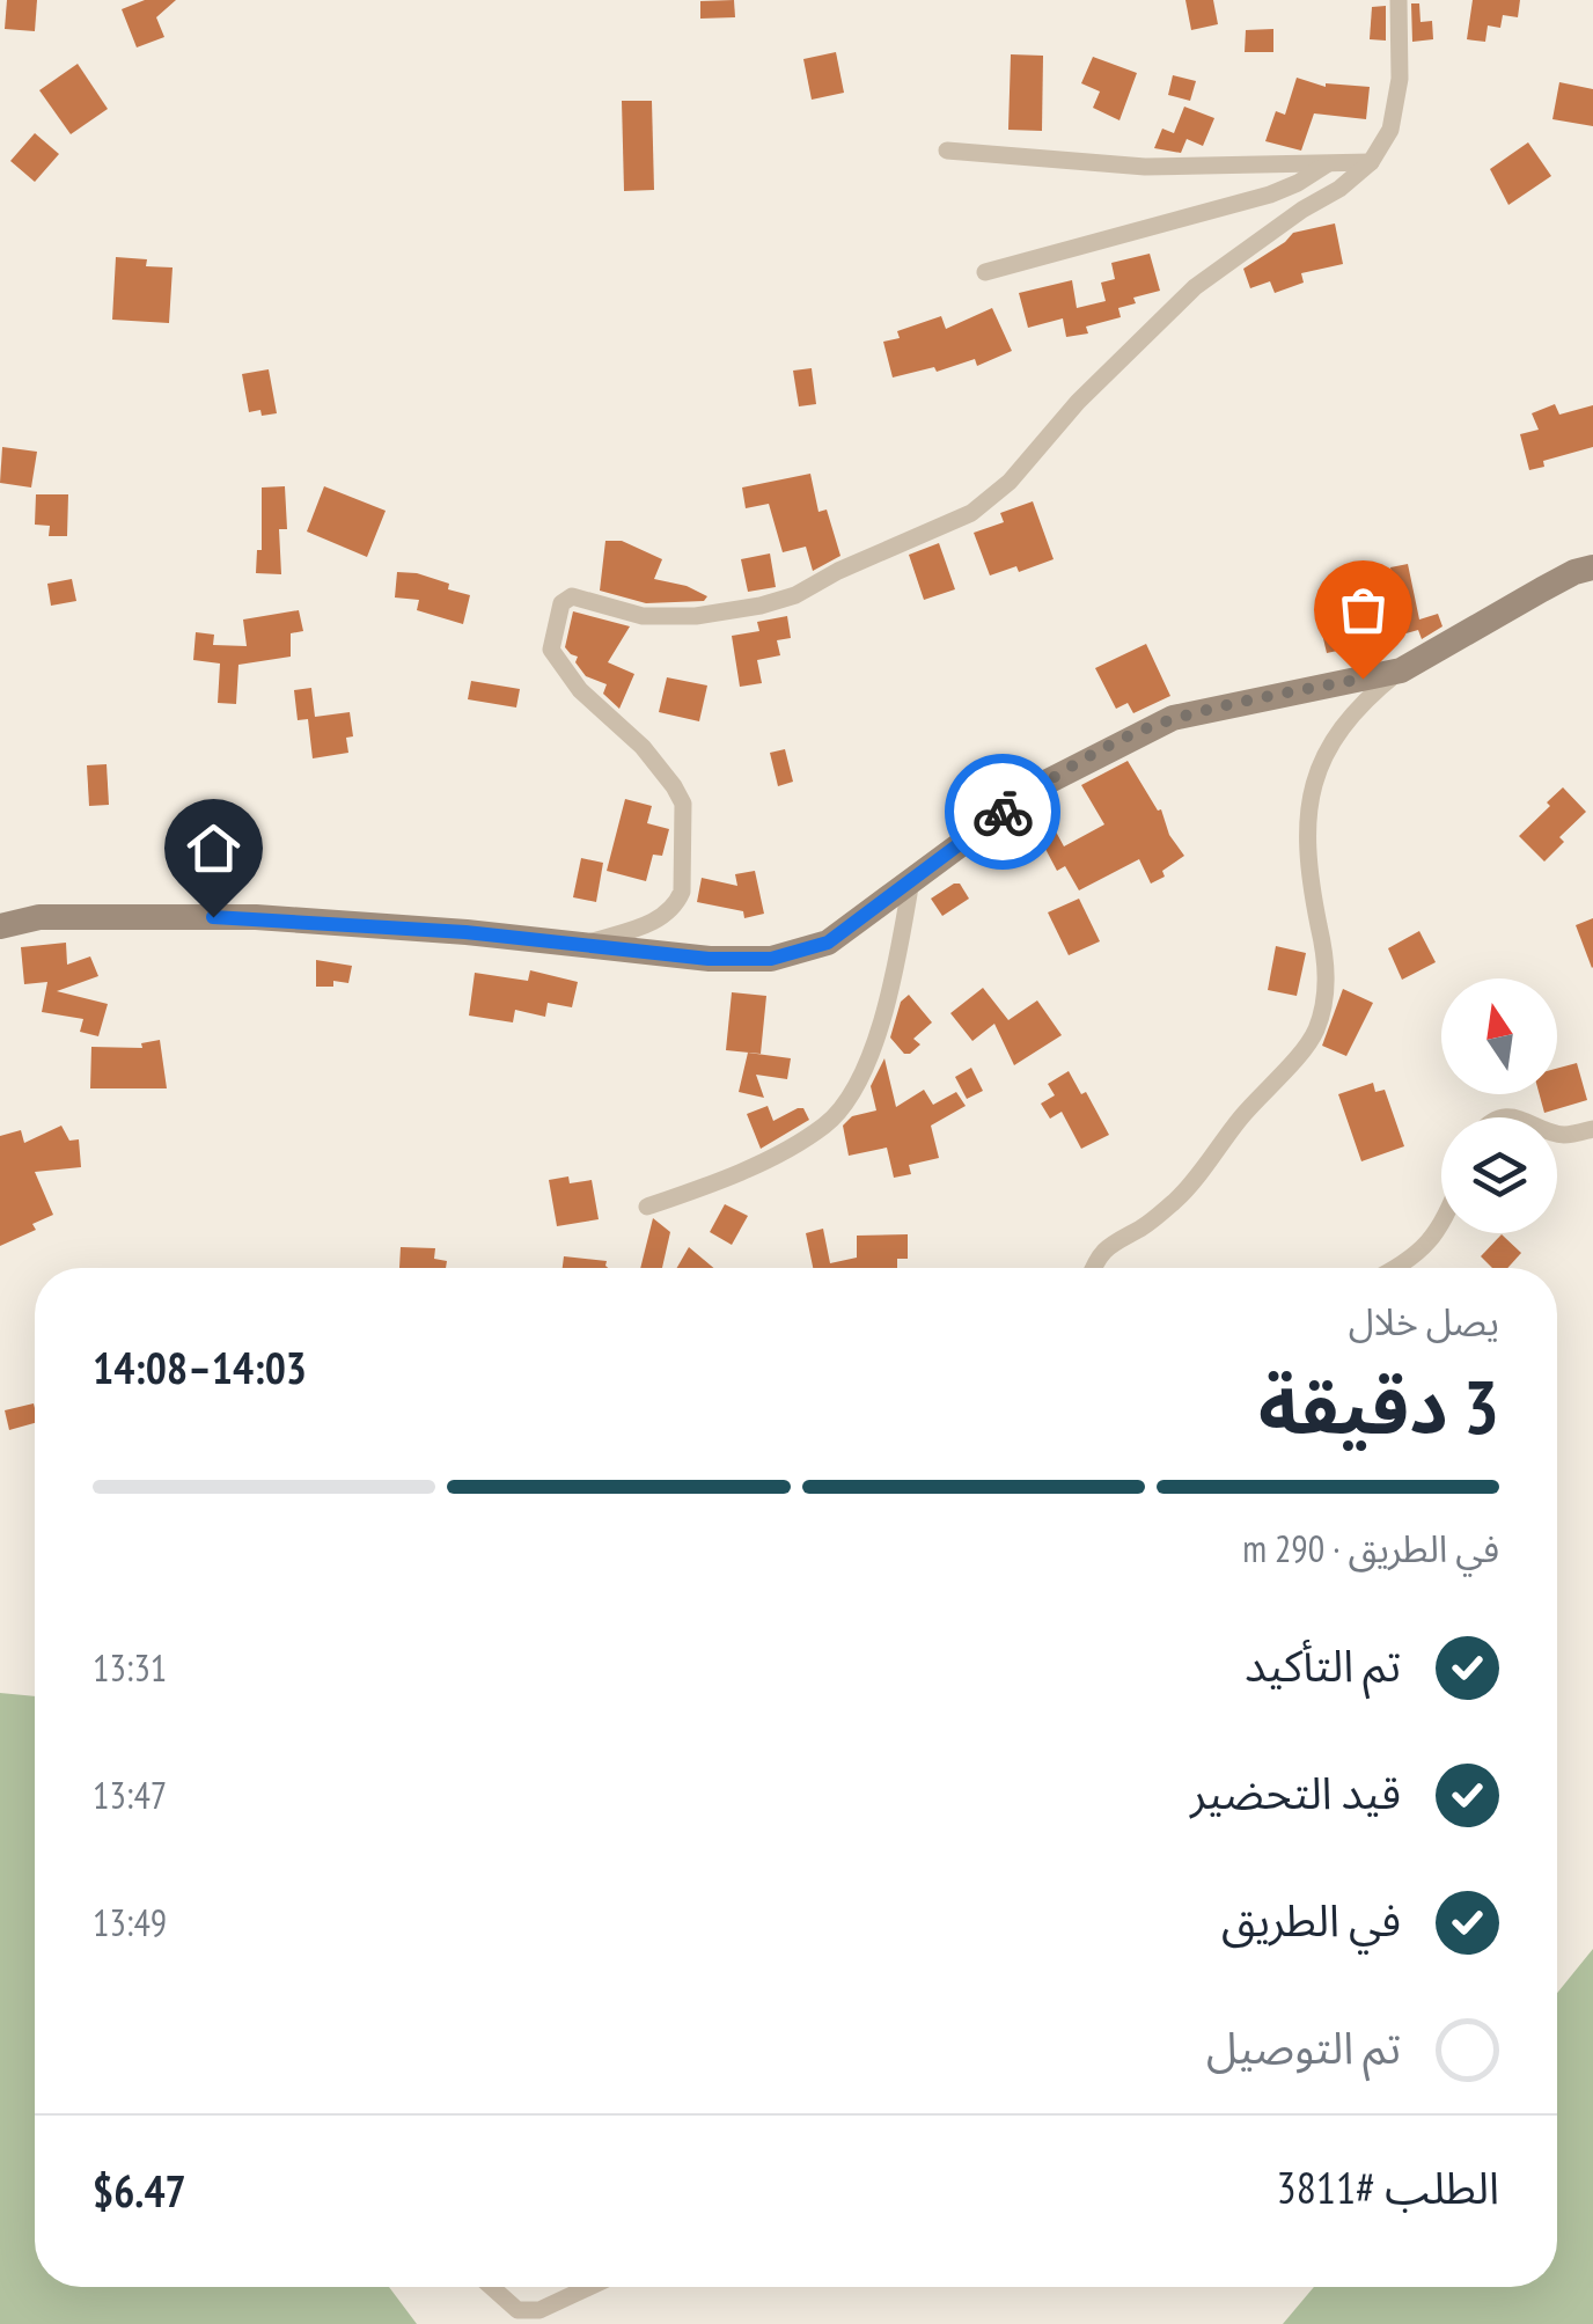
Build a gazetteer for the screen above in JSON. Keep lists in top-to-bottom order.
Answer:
{
  "north": "top",
  "page": {
    "heading": ["3 دقيقة", "يصل خلال", "14:03–14:08"],
    "panel": ["الطلب #3811", "$6.47"],
    "bar": "في الطريق · 290 m",
    "list": [
      ["تم التأكيد", "13:31"],
      ["قيد التحضير", "13:47"],
      ["في الطريق", "13:49"],
      "تم التوصيل"
    ]
  }
}
